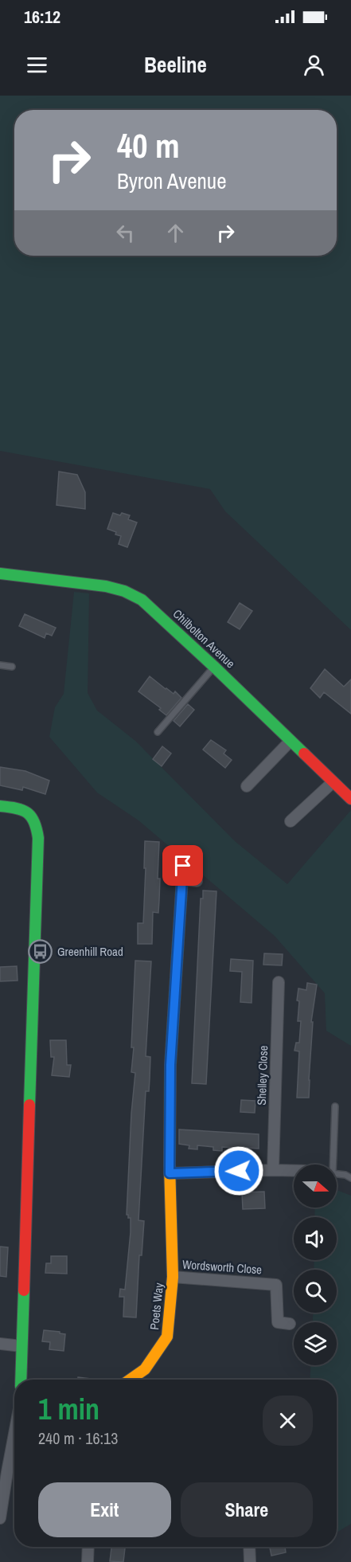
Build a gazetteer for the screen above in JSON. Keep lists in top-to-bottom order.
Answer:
{
  "streets": {
    "street": [
      "Chilbolton Avenue",
      "Shelley Close",
      "Wordsworth Close",
      "Poets Way"
    ]
  },
  "crossings": [
    ["Wordsworth Close", "Poets Way"]
  ],
  "places": {
    "bus stop": ["Greenhill Road"]
  },
  "north": "right",
  "page": {
    "status": "16:12",
    "header": "Beeline",
    "turn": ["40 m", "Byron Avenue"],
    "heading": ["1 min", "240 m · 16:13"],
    "buttons": ["Exit", "Share"]
  }
}
